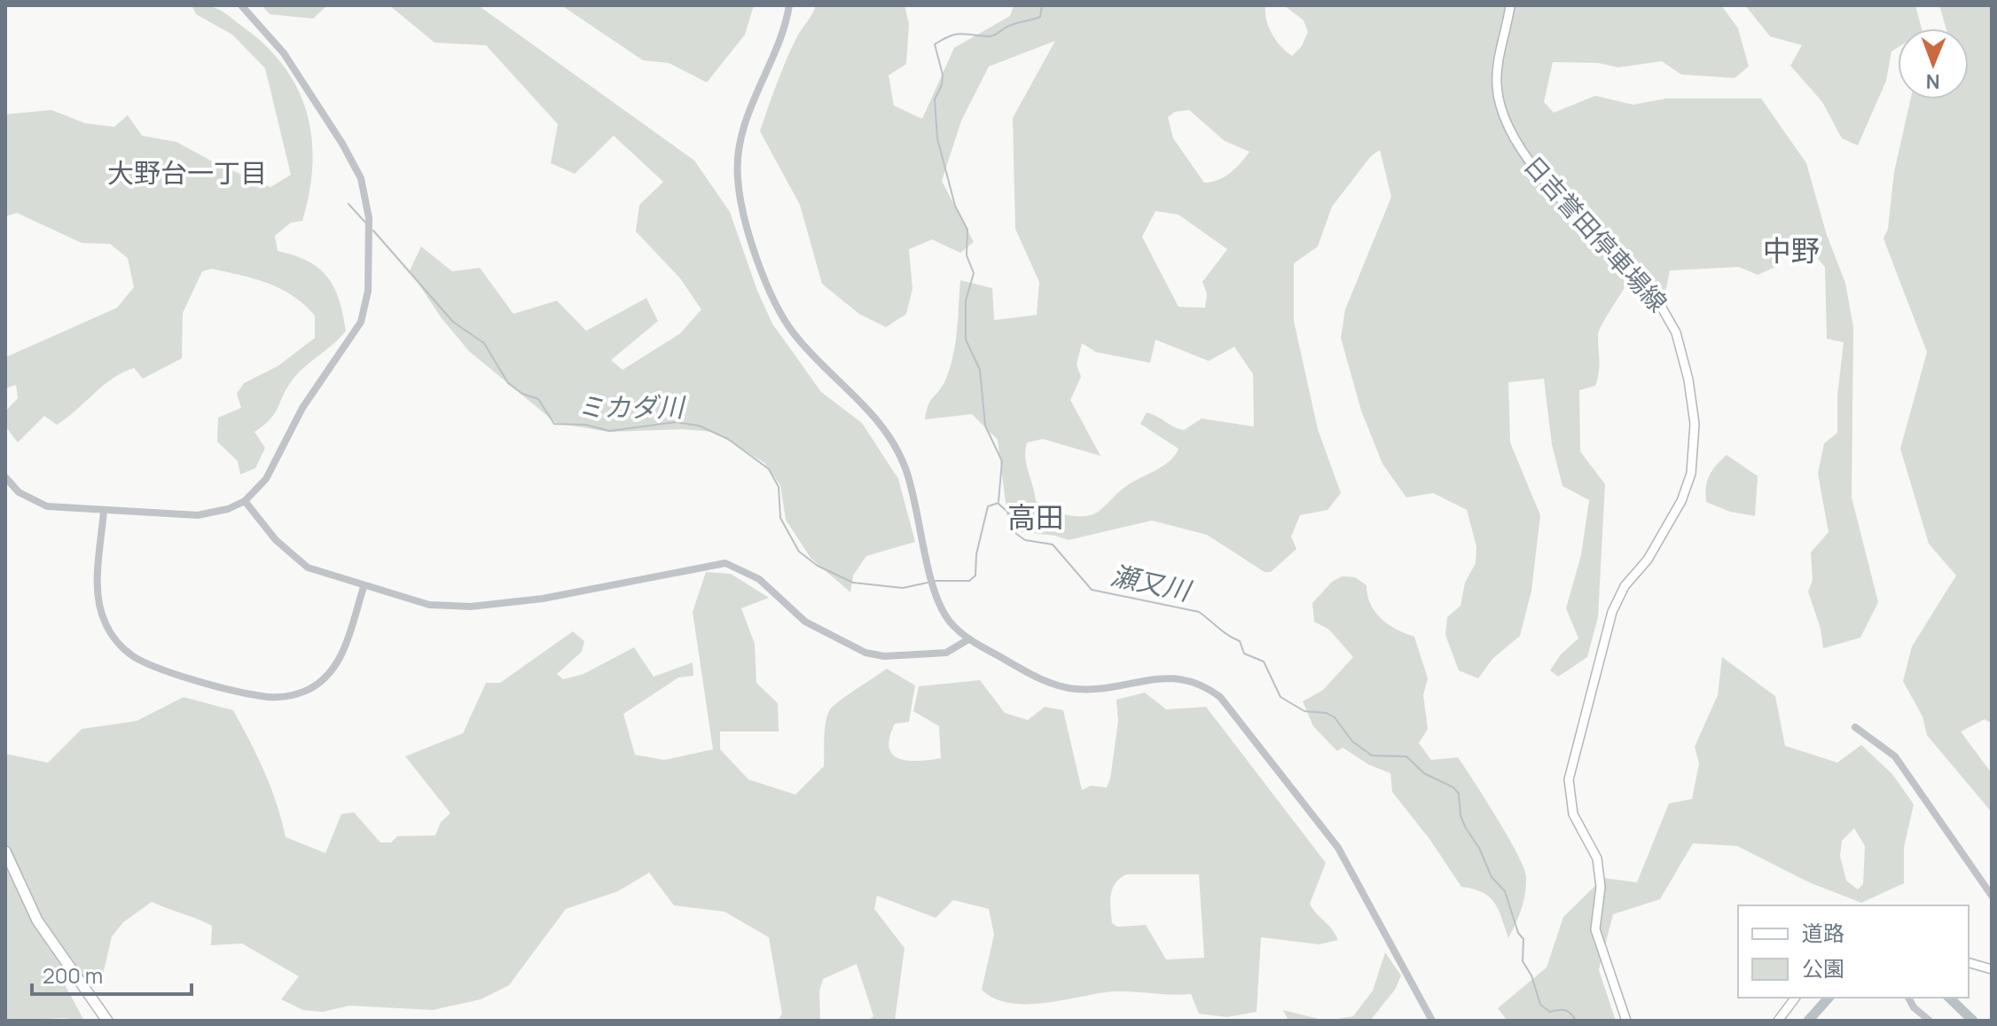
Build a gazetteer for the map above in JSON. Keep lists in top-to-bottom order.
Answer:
{
  "streets": {
    "main road": ["日吉誉田停車場線"]
  },
  "districts": ["大野台一丁目", "中野", "高田"],
  "water": ["ミカダ川", "瀬又川"],
  "legend": ["道路", "公園"],
  "scale_bar": "200 m",
  "north": "bottom"
}
